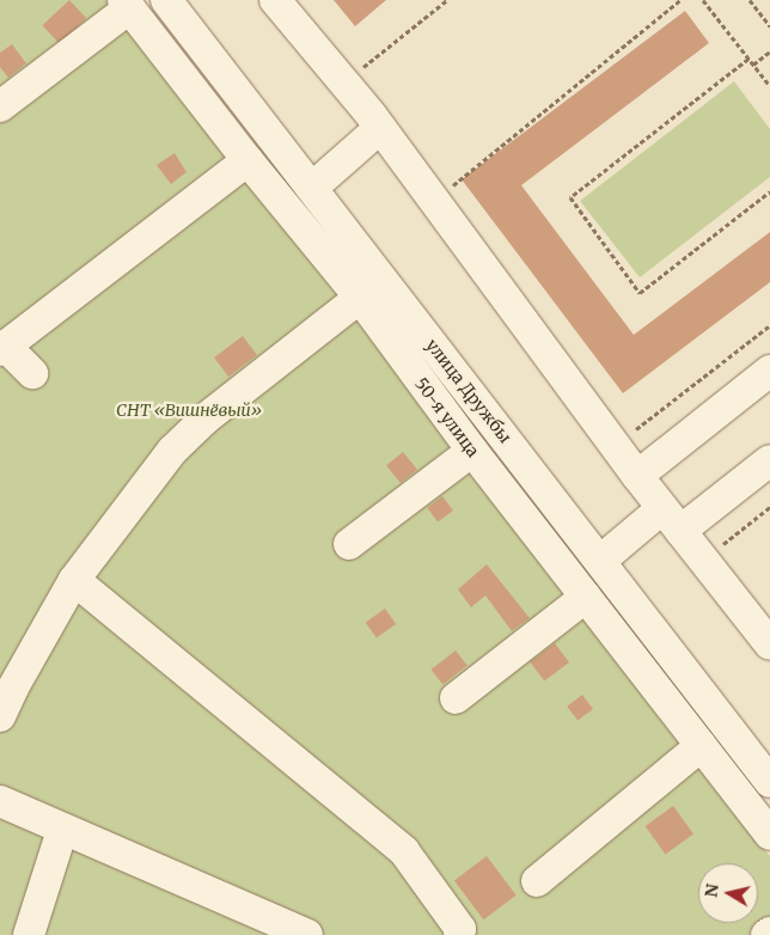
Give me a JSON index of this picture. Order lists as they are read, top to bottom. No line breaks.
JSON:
{"streets":{"street":["улица Дружбы","50-я улица"]},"parks":["СНТ «Вишнёвый»"],"north":"left"}
